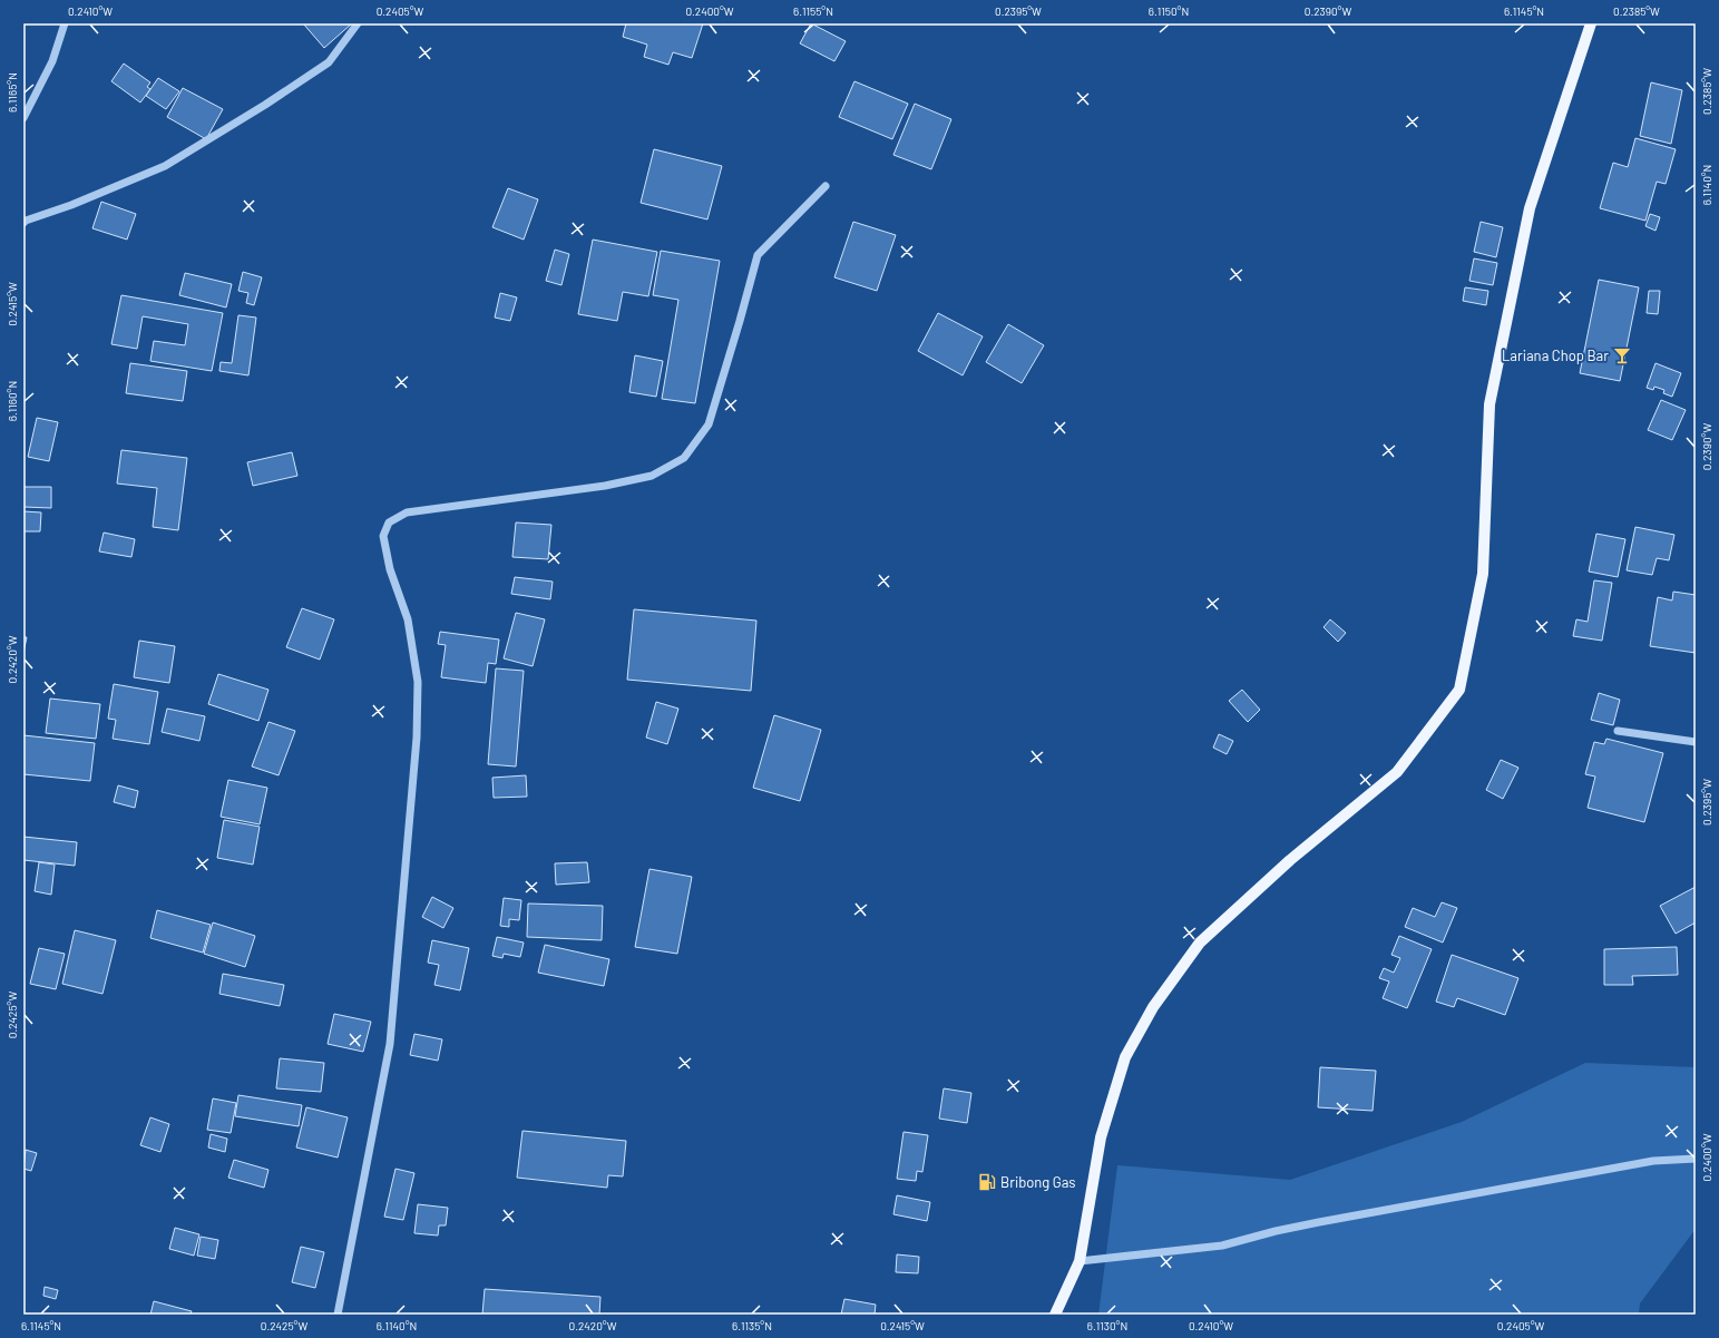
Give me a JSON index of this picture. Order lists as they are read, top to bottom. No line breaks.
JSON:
{"places":{"bar":["Lariana Chop Bar"],"fuel station":["Bribong Gas"]},"coordinates":["0.2410°W","0.2405°W","0.2400°W","6.1155°N","0.2395°W","6.1150°N","0.2390°W","6.1145°N","0.2385°W","6.1165°N","6.1140°N","0.2415°W","6.1160°N","0.2420°W","0.2425°W","6.1135°N","6.1130°N"]}
